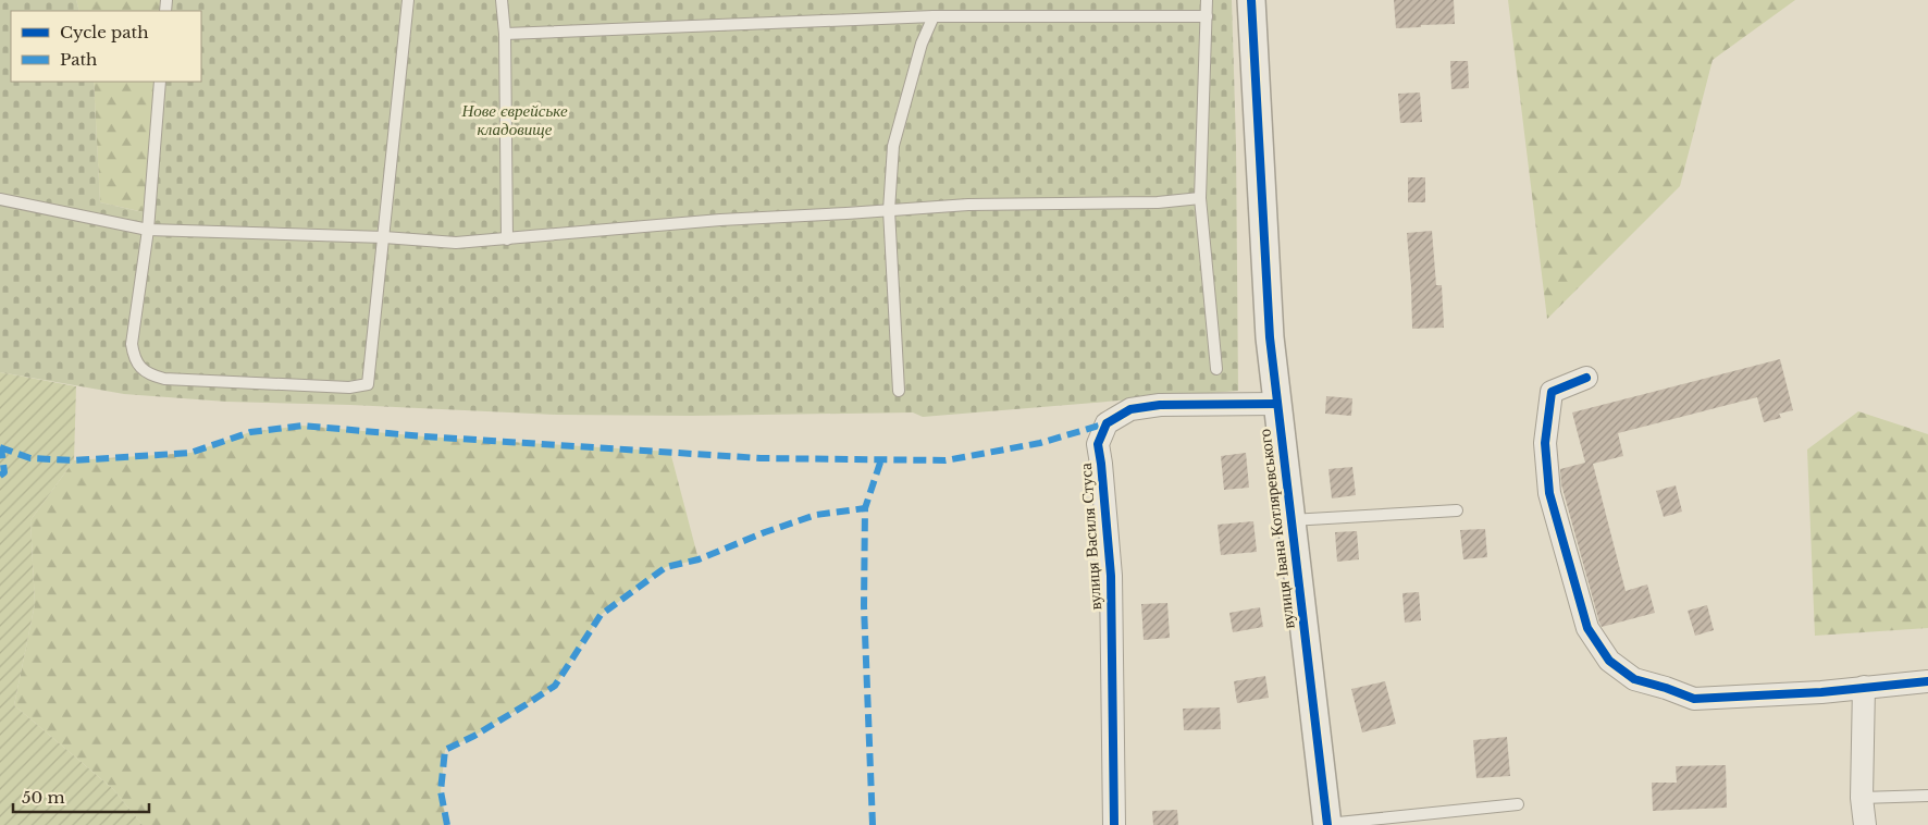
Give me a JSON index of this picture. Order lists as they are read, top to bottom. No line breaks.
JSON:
{"streets":{"street":["вулиця Івана Котляревського","вулиця Василя Стуса"]},"crossings":[["вулиця Івана Котляревського","вулиця Василя Стуса"]],"parks":["Нове єврейське кладовище"],"legend":["Cycle path","Path"],"scale_bar":"50 m"}
